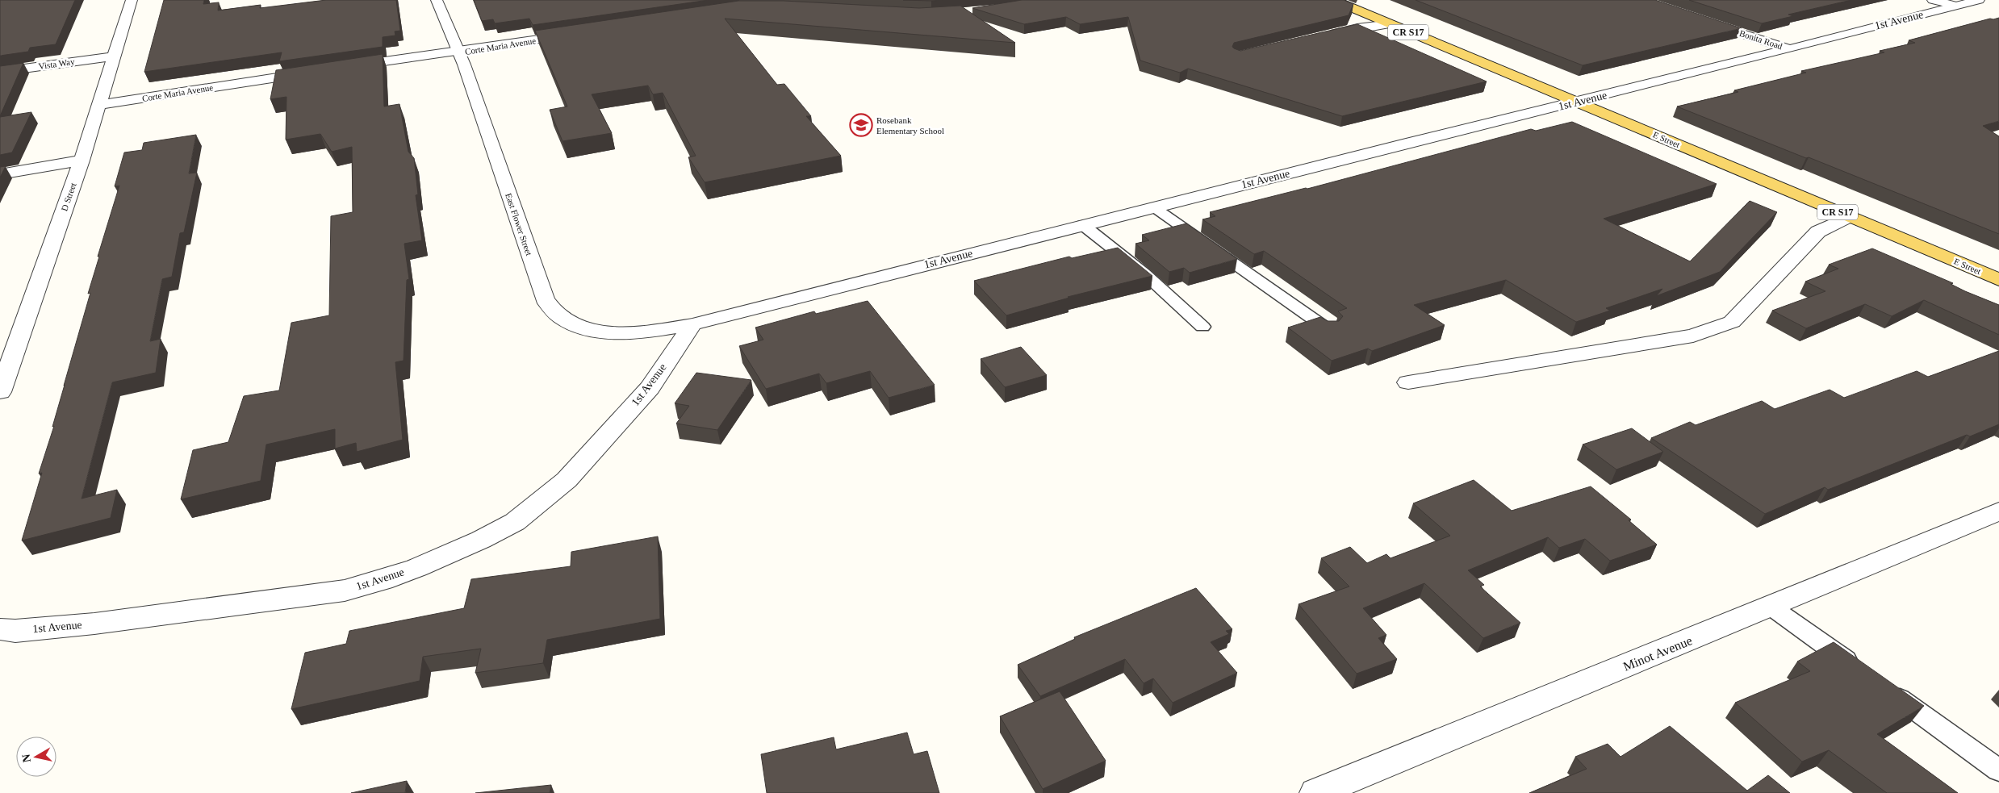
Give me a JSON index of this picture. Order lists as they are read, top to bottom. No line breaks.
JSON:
{"streets":{"main road":["CR S17","E Street"],"street":["1st Avenue","Bonita Road","Corte Maria Avenue","Vista Way","D Street","East Flower Street","Minot Avenue"]},"crossings":[["1st Avenue","Bonita Road"],["1st Avenue","E Street"],["1st Avenue","East Flower Street"],["Corte Maria Avenue","D Street"],["Corte Maria Avenue","East Flower Street"],["Vista Way","D Street"]],"places":{"school or university":["Rosebank Elementary School"]},"north":"left"}
